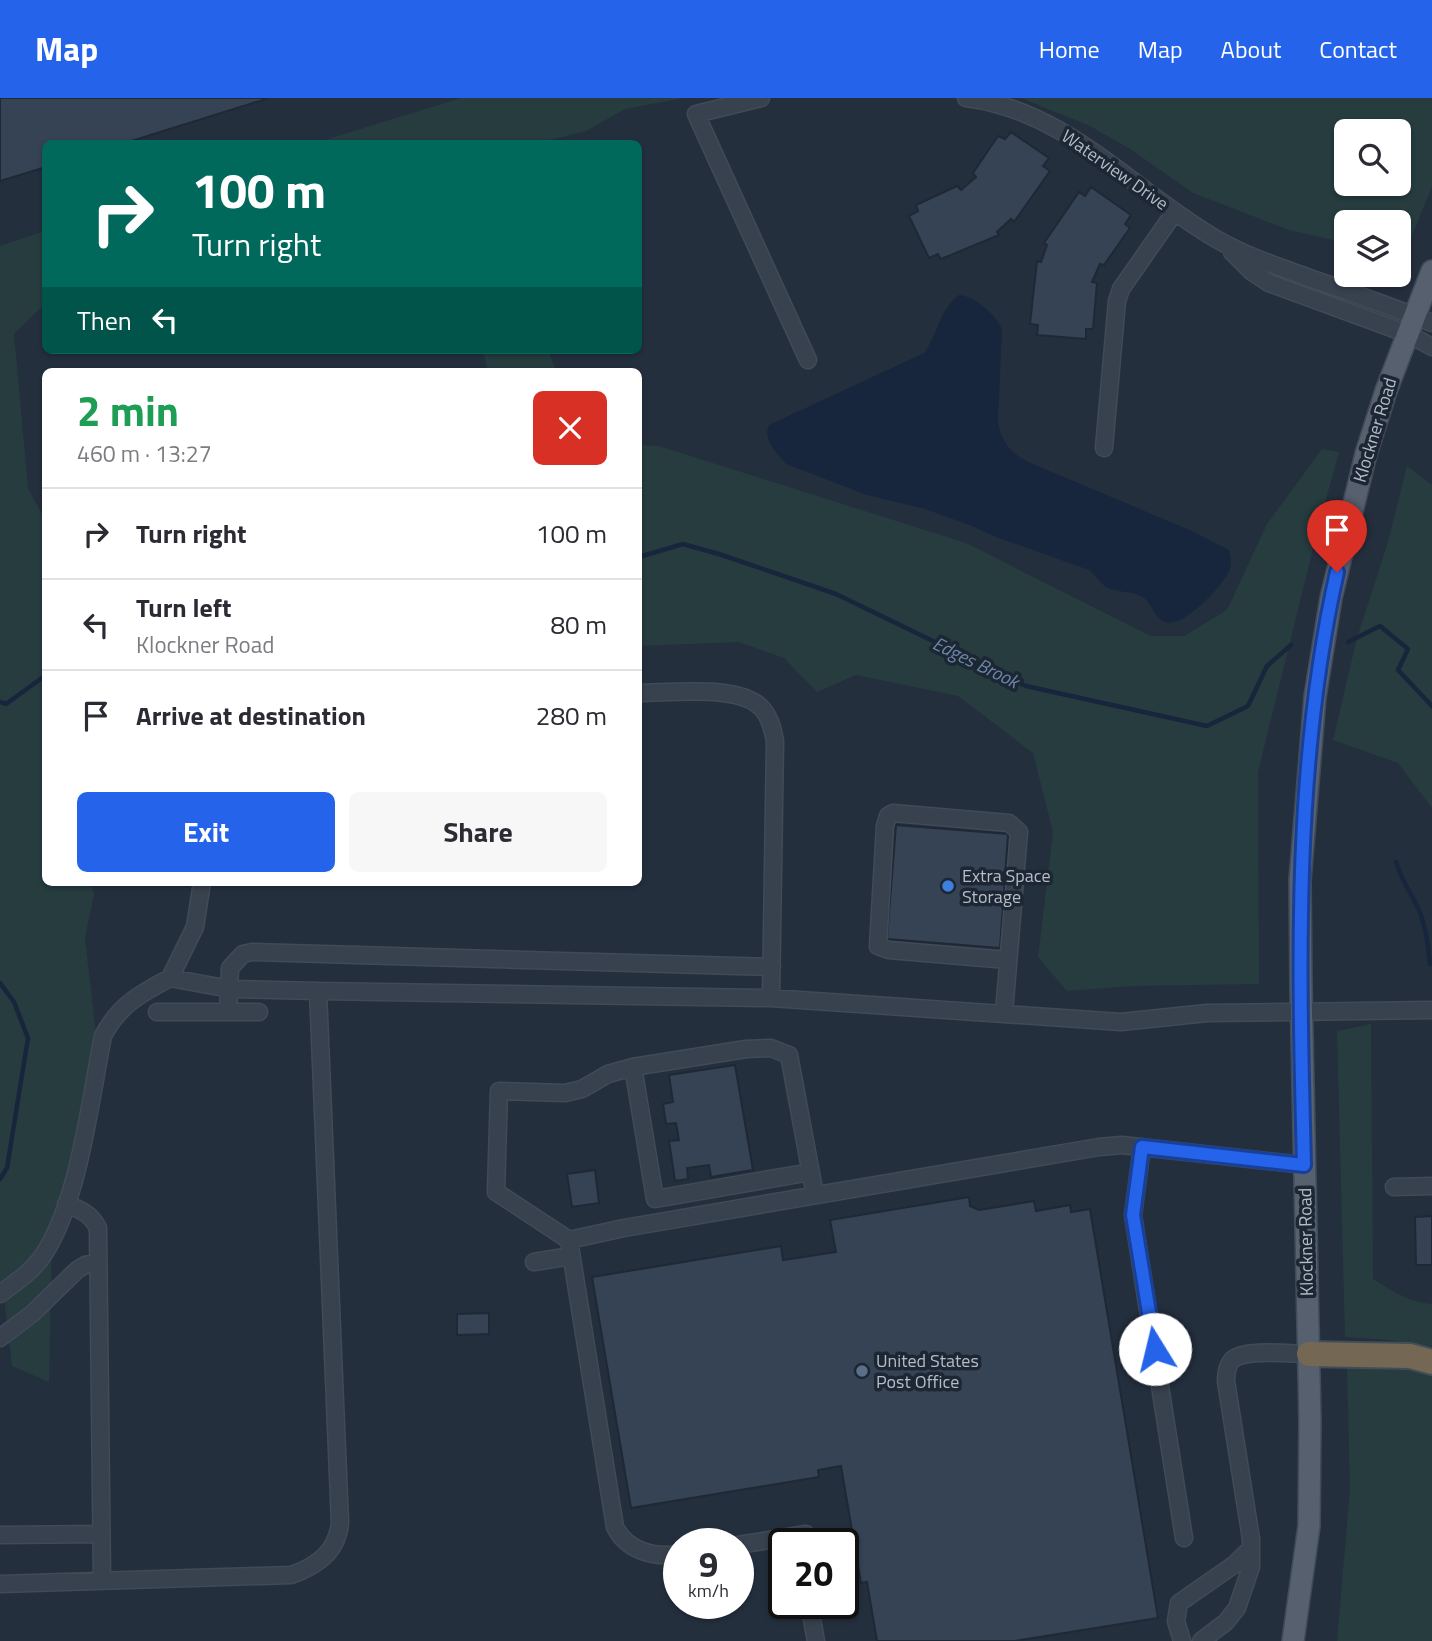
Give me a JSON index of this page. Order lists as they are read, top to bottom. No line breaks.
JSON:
{"streets":{"main road":["Klockner Road"],"street":["Waterview Drive"]},"crossings":[["Waterview Drive","Klockner Road"]],"water":["Edges Brook"],"places":["Extra Space Storage","United States Post Office"],"page":{"header":"Map","nav":["Home","Map","About","Contact"],"turn":["100 m","Turn right"],"then":"Then","heading":["2 min","460 m · 13:27"],"list":[{"name":"Turn right","value":"100 m"},{"name":"Turn left","note":"Klockner Road","value":"80 m"},{"name":"Arrive at destination","value":"280 m"}],"buttons":["Exit","Share"],"speed":"9 km/h","limit":"20"}}
